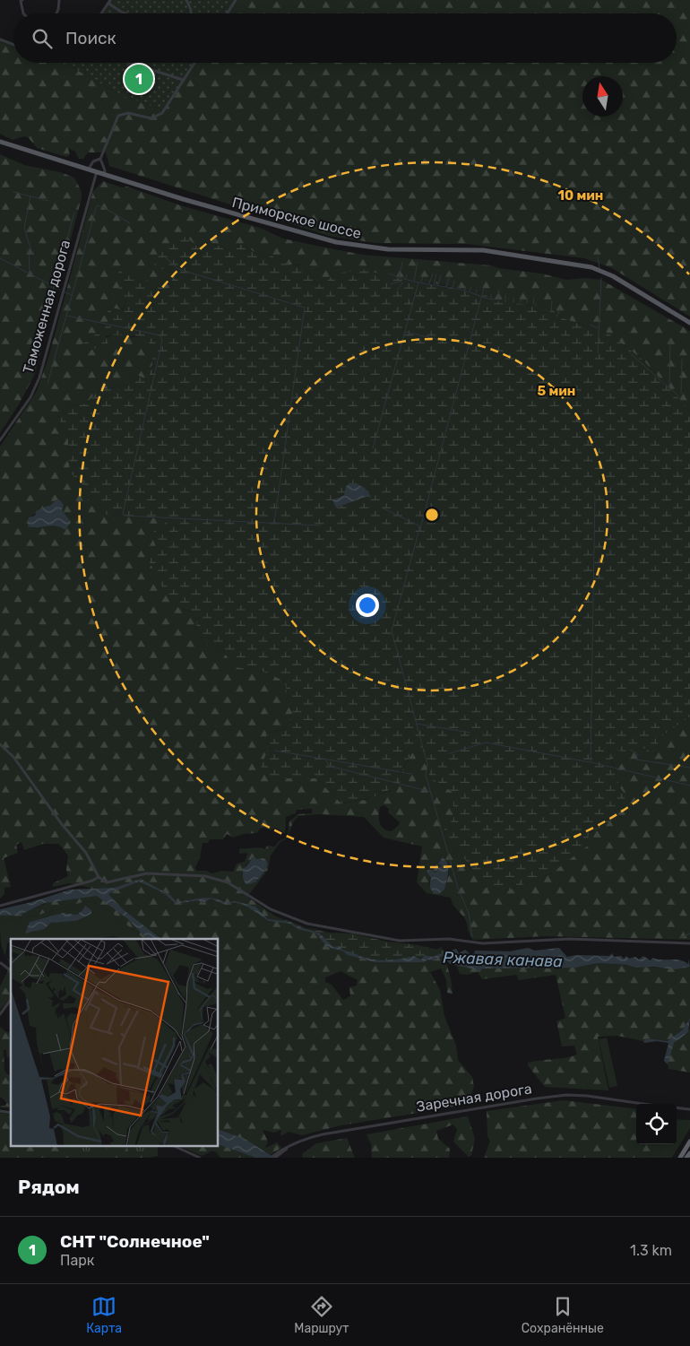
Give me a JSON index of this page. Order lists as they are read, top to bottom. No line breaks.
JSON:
{"streets":{"main road":["Приморское шоссе"],"street":["Таможенная дорога","Заречная дорога"]},"crossings":[["Приморское шоссе","Таможенная дорога"]],"water":["Ржавая канава"],"north":"top","page":{"search":"Поиск","pins":"1","heading":"Рядом","list":[{"mark":"1","name":"СНТ \"Солнечное\"","note":"Парк","value":"1.3 km"}],"nav":["Карта","Маршрут","Сохранённые"]},"rings":["10 мин","5 мин"]}
